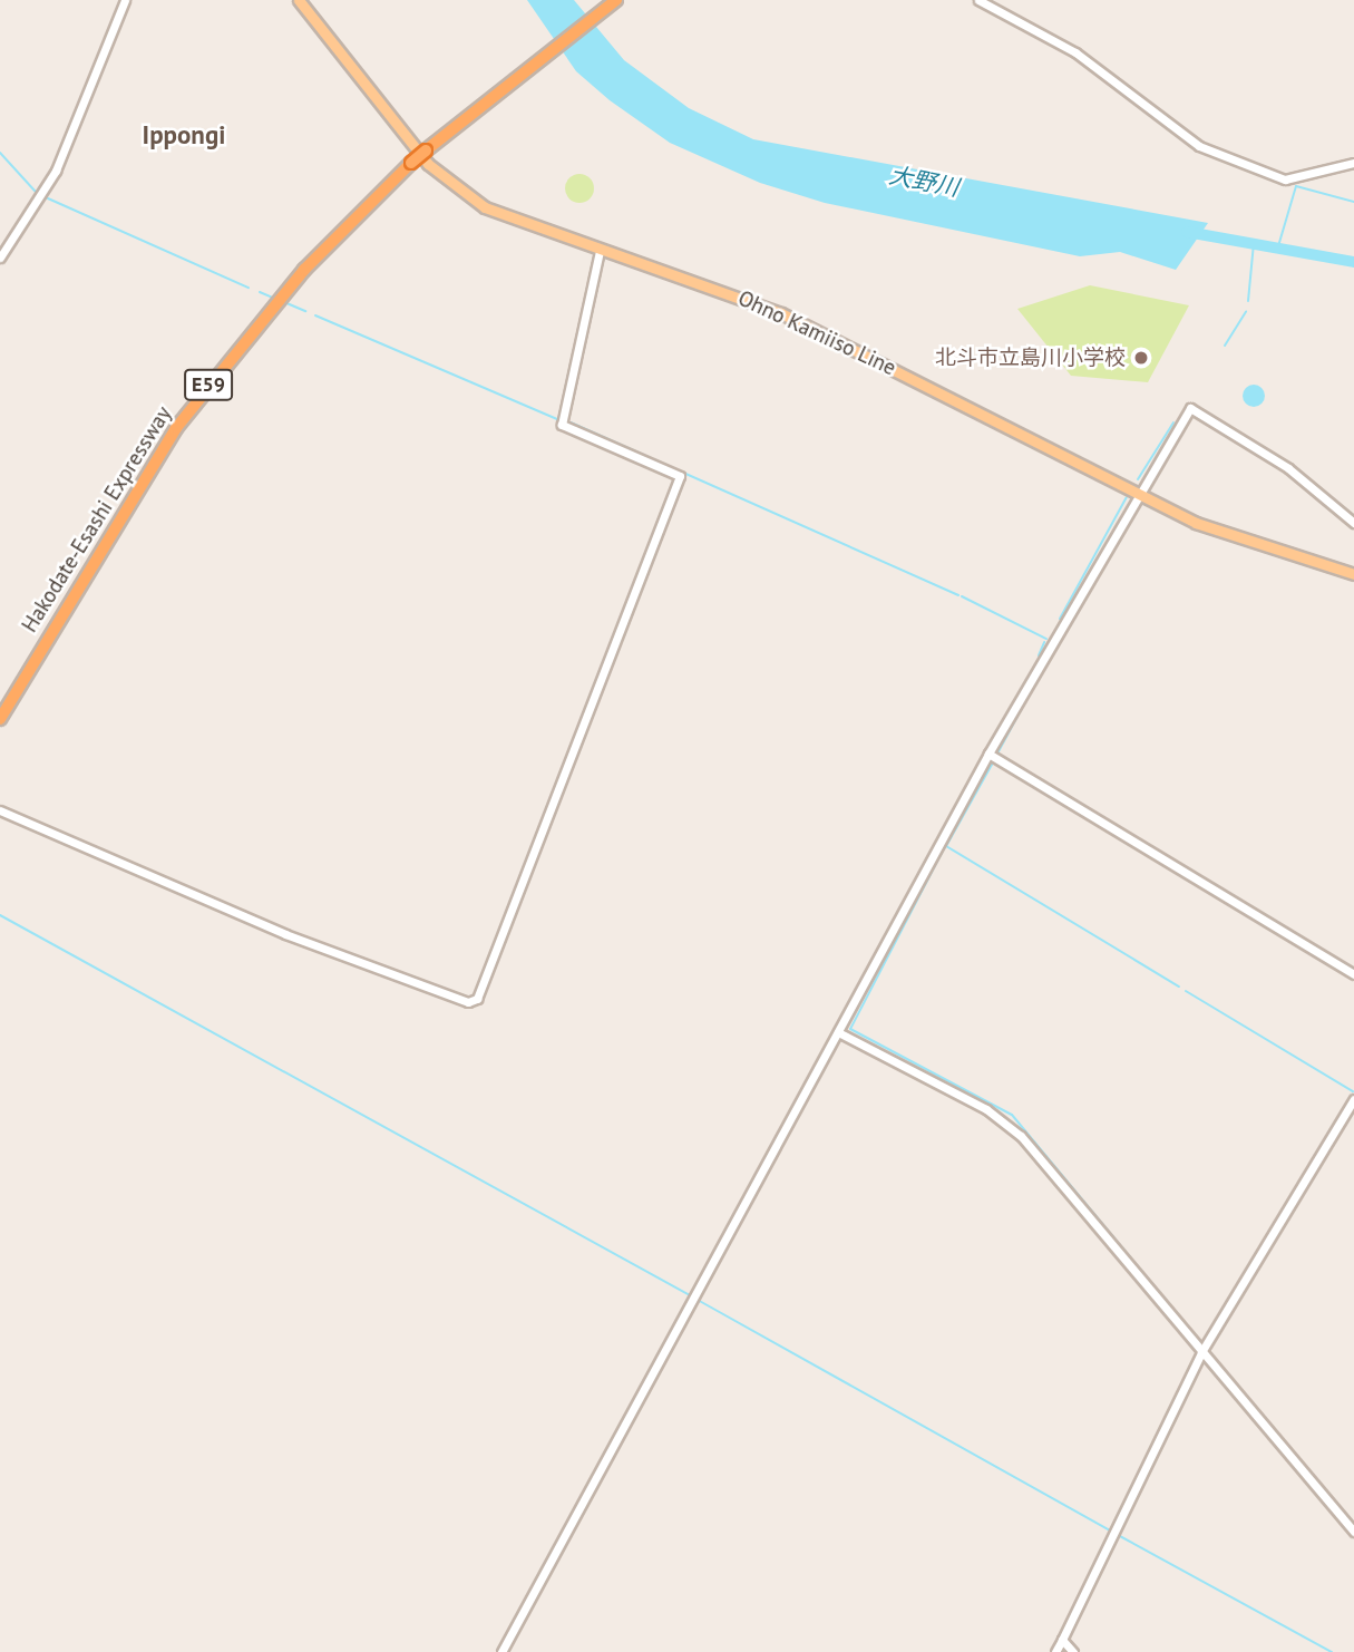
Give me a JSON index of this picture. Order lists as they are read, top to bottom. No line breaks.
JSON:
{"streets":{"highway":["E59","Hakodate-Esashi Expressway"],"main road":["Ohno Kamiiso Line"]},"districts":["Ippongi"],"water":["大野川"],"places":["北斗市立島川小学校"]}
